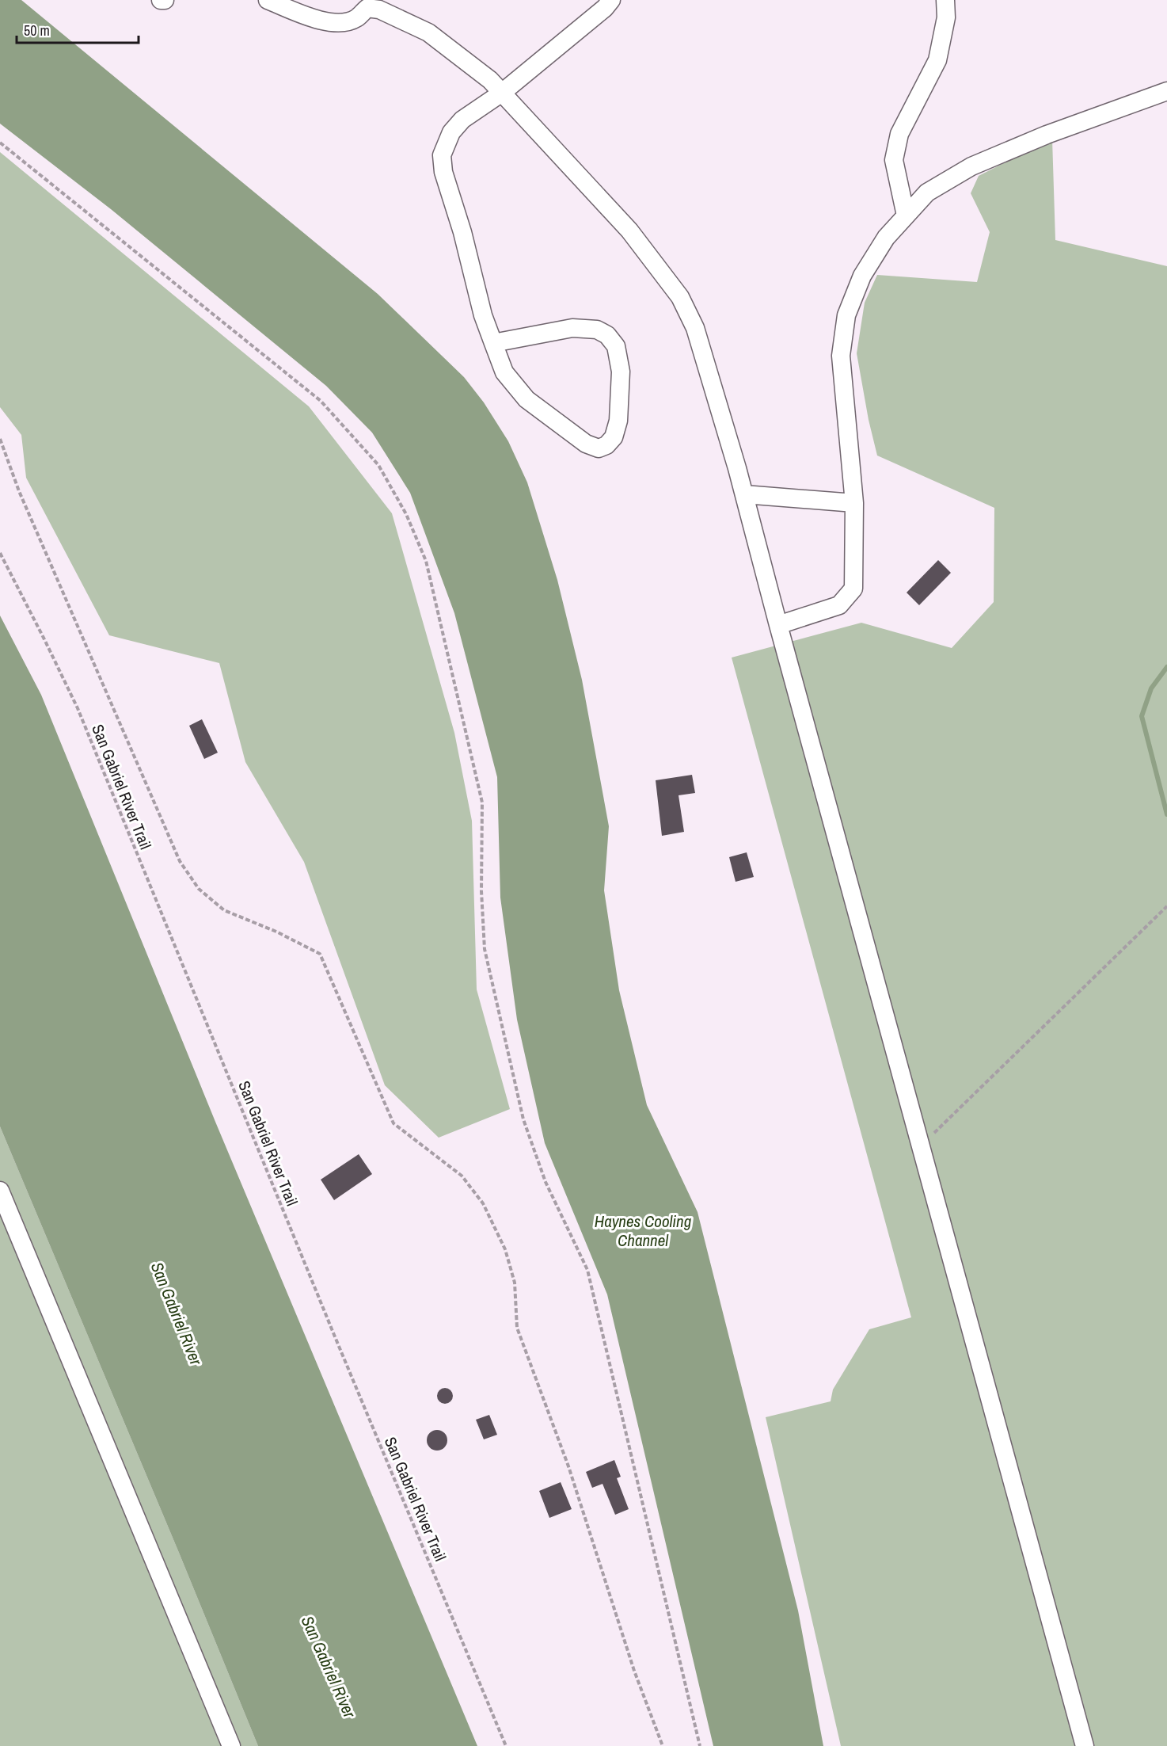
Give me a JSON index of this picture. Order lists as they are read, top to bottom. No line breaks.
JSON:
{"streets":{"path":["San Gabriel River Trail"]},"water":["Haynes Cooling Channel","San Gabriel River"],"scale_bar":"50 m"}
